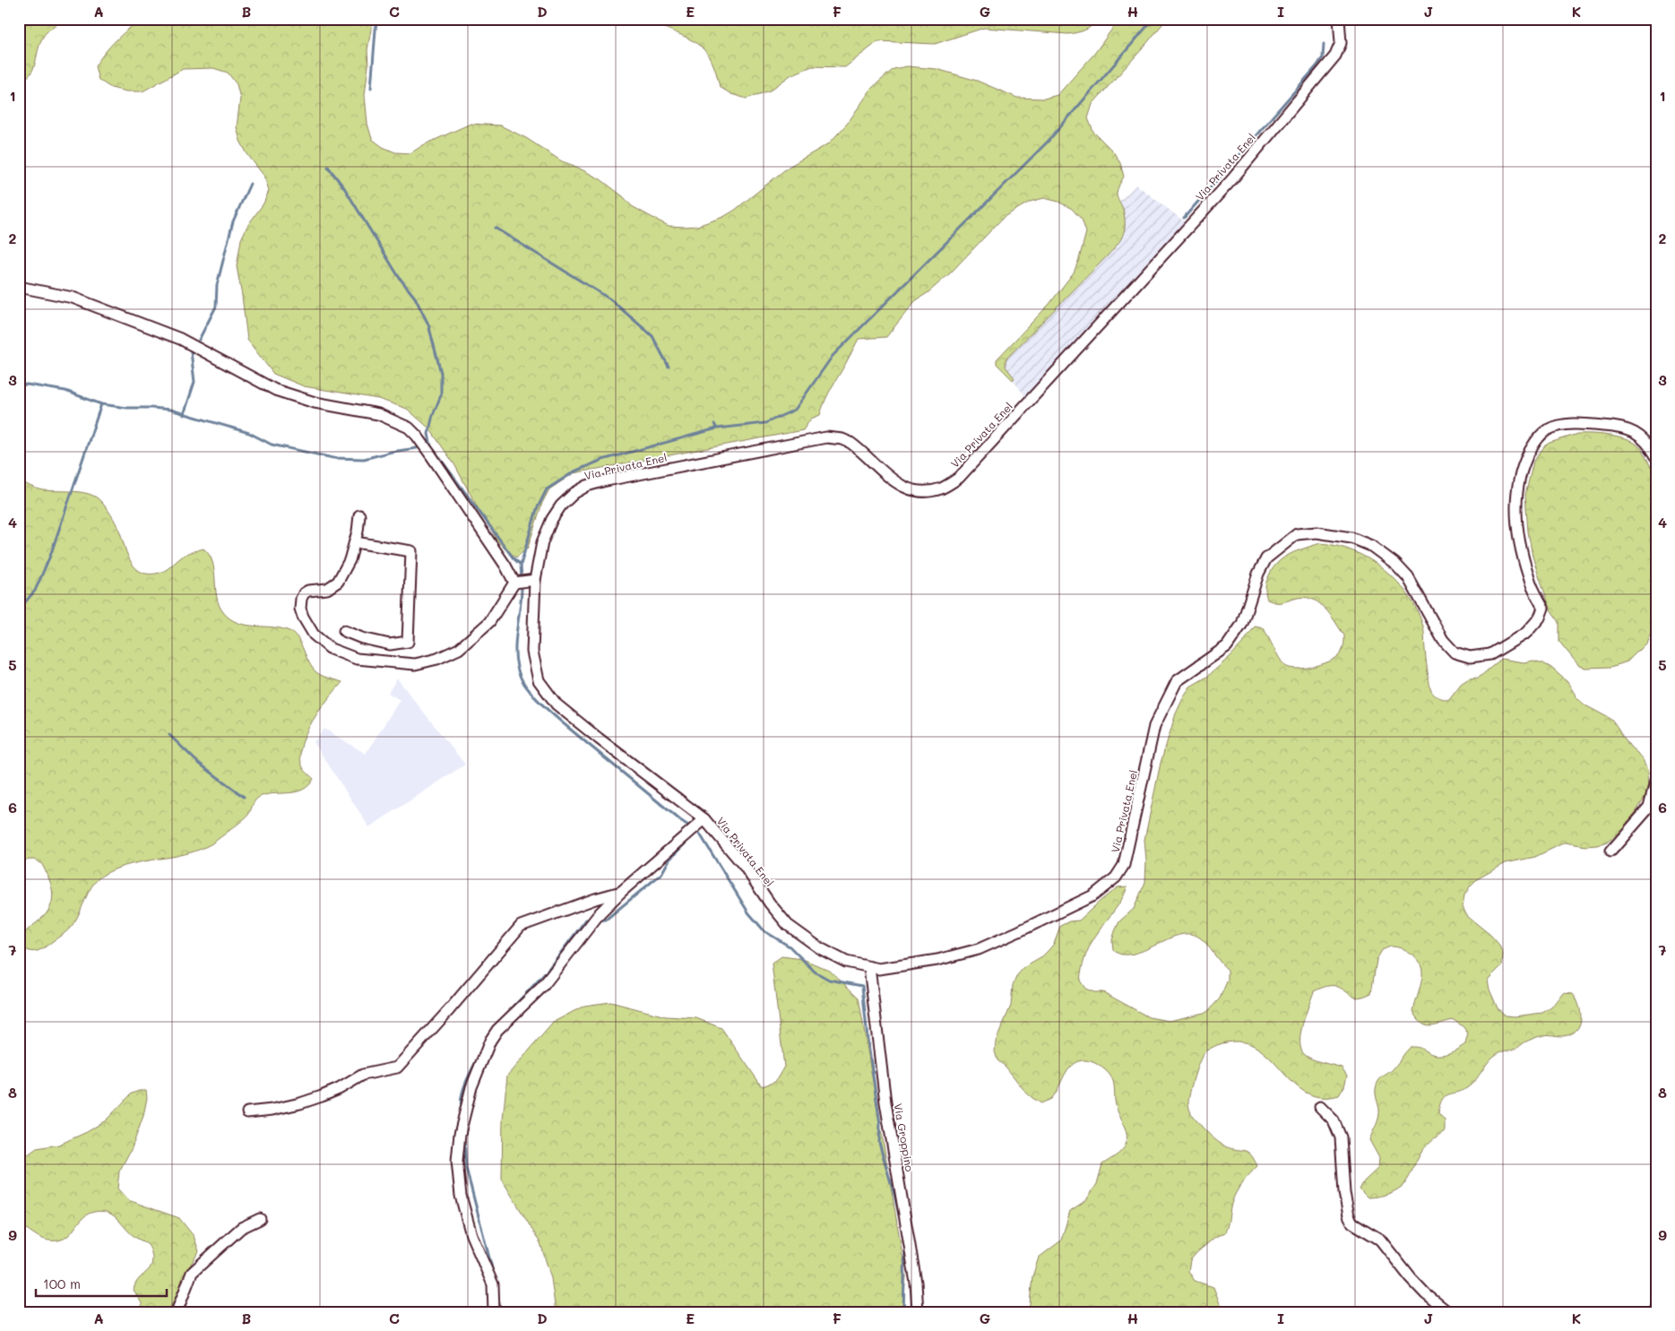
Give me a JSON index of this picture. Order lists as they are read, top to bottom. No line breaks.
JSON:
{"streets":{"street":["Via Privata Enel","Via Groppino"]},"crossings":[["Via Privata Enel","Via Groppino"]],"scale_bar":"100 m","grid":{"columns":["A","B","C","D","E","F","G","H","I","J","K"],"rows":["1","2","3","4","5","6","7","8","9"]}}
